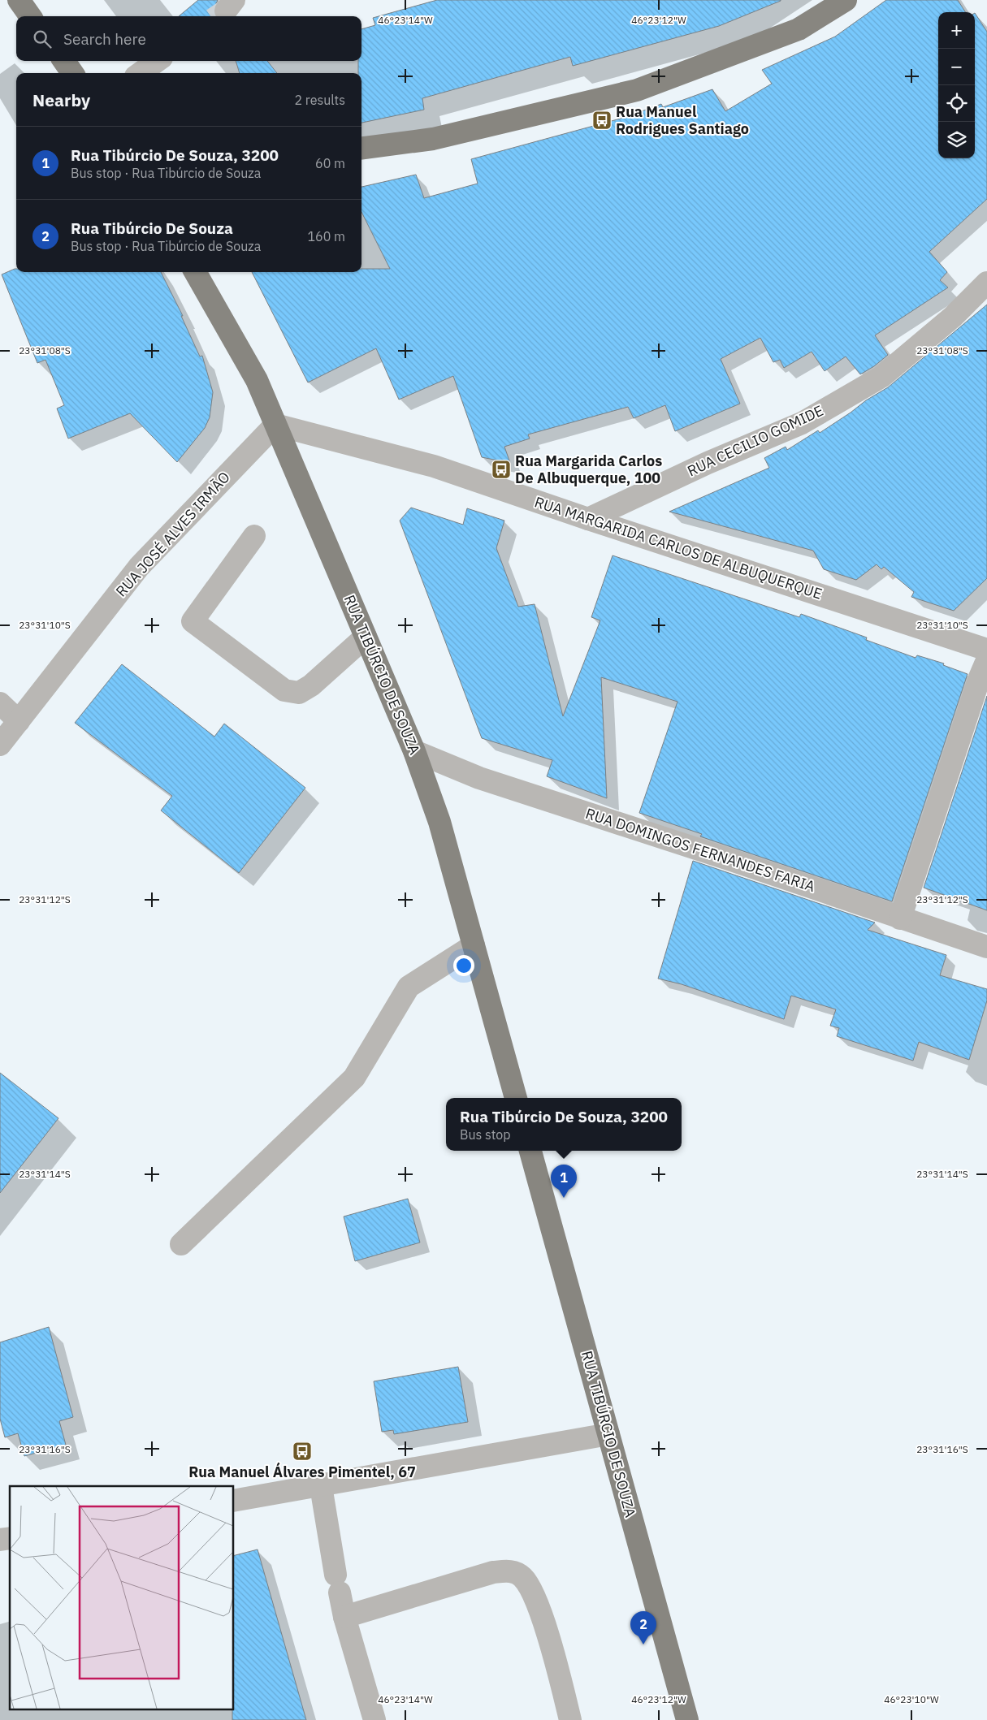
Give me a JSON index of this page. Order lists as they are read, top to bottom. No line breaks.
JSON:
{"streets":{"main road":["RUA TIBÚRCIO DE SOUZA"],"street":["RUA CECILIO GOMIDE","RUA JOSÉ ALVES IRMÃO","RUA MARGARIDA CARLOS DE ALBUQUERQUE","RUA DOMINGOS FERNANDES FARIA"]},"crossings":[["RUA CECILIO GOMIDE","RUA MARGARIDA CARLOS DE ALBUQUERQUE"],["RUA JOSÉ ALVES IRMÃO","RUA MARGARIDA CARLOS DE ALBUQUERQUE"],["RUA JOSÉ ALVES IRMÃO","RUA TIBÚRCIO DE SOUZA"],["RUA MARGARIDA CARLOS DE ALBUQUERQUE","RUA TIBÚRCIO DE SOUZA"],["RUA TIBÚRCIO DE SOUZA","RUA DOMINGOS FERNANDES FARIA"]],"places":{"bus stop":["Rua Manuel Rodrigues Santiago","Rua Margarida Carlos De Albuquerque, 100","Rua Manuel Álvares Pimentel, 67"]},"page":{"map_buttons":["+","−"],"search":"Search here","heading":["Nearby","2 results"],"list":[{"mark":"1","name":"Rua Tibúrcio De Souza, 3200","note":"Bus stop · Rua Tibúrcio de Souza","value":"60 m"},{"mark":"2","name":"Rua Tibúrcio De Souza","note":"Bus stop · Rua Tibúrcio de Souza","value":"160 m"}],"popup":["Rua Tibúrcio De Souza, 3200","Bus stop"],"pins":["1","2"]},"coordinates":["46°23'14\"W","46°23'12\"W","23°31'08\"S","23°31'10\"S","23°31'12\"S","23°31'14\"S","23°31'16\"S","46°23'10\"W"]}
